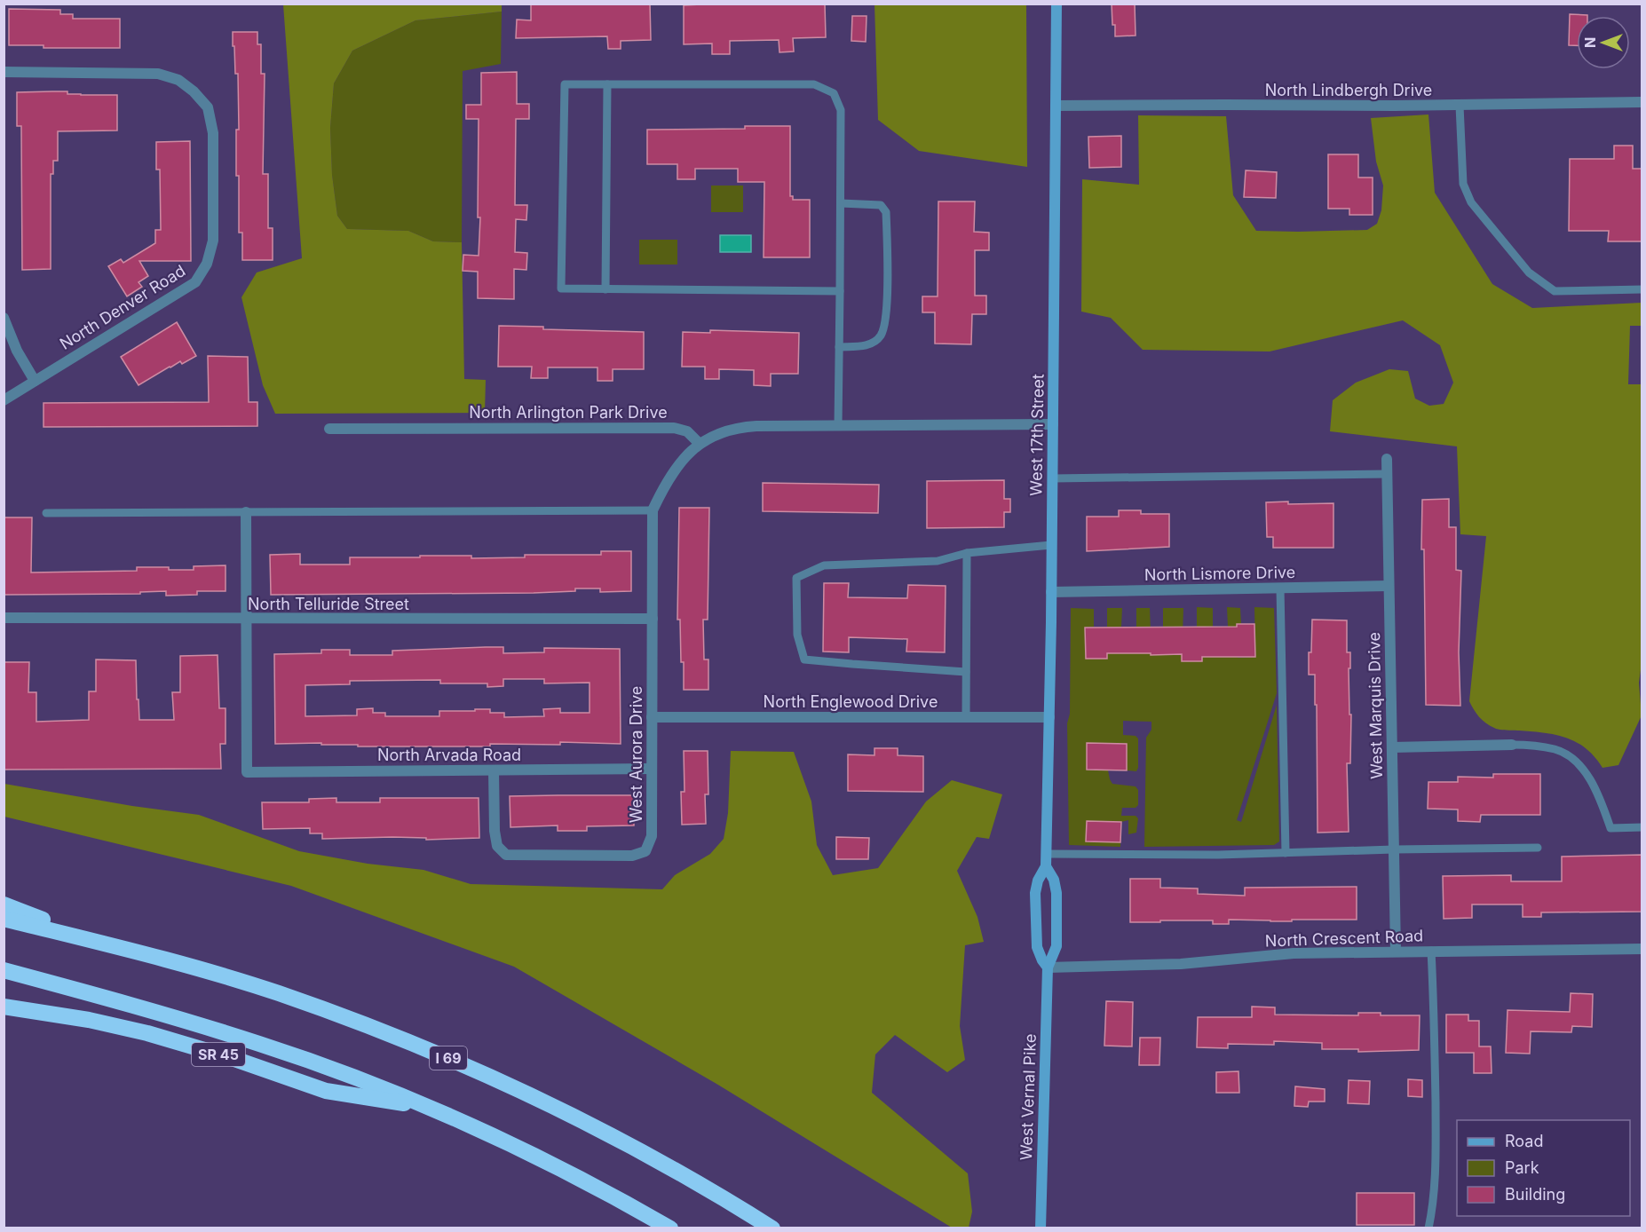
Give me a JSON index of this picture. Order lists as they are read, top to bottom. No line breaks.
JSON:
{"streets":{"highway":["SR 45","I 69"],"main road":["West 17th Street","West Vernal Pike"],"street":["North Lindbergh Drive","North Denver Road","North Arlington Park Drive","North Lismore Drive","North Telluride Street","North Englewood Drive","West Marquis Drive","North Arvada Road","West Aurora Drive","North Crescent Road"]},"crossings":[["North Lindbergh Drive","West 17th Street"],["North Arlington Park Drive","West Aurora Drive"],["West 17th Street","North Lismore Drive"],["West 17th Street","North Englewood Drive"],["West 17th Street","North Crescent Road"],["West 17th Street","West Vernal Pike"],["North Lismore Drive","West Marquis Drive"],["North Telluride Street","North Arvada Road"],["North Telluride Street","West Aurora Drive"],["North Englewood Drive","West Aurora Drive"],["West Marquis Drive","North Crescent Road"],["North Arvada Road","West Aurora Drive"],["North Crescent Road","West Vernal Pike"]],"legend":["Road","Park","Building"],"north":"left"}
